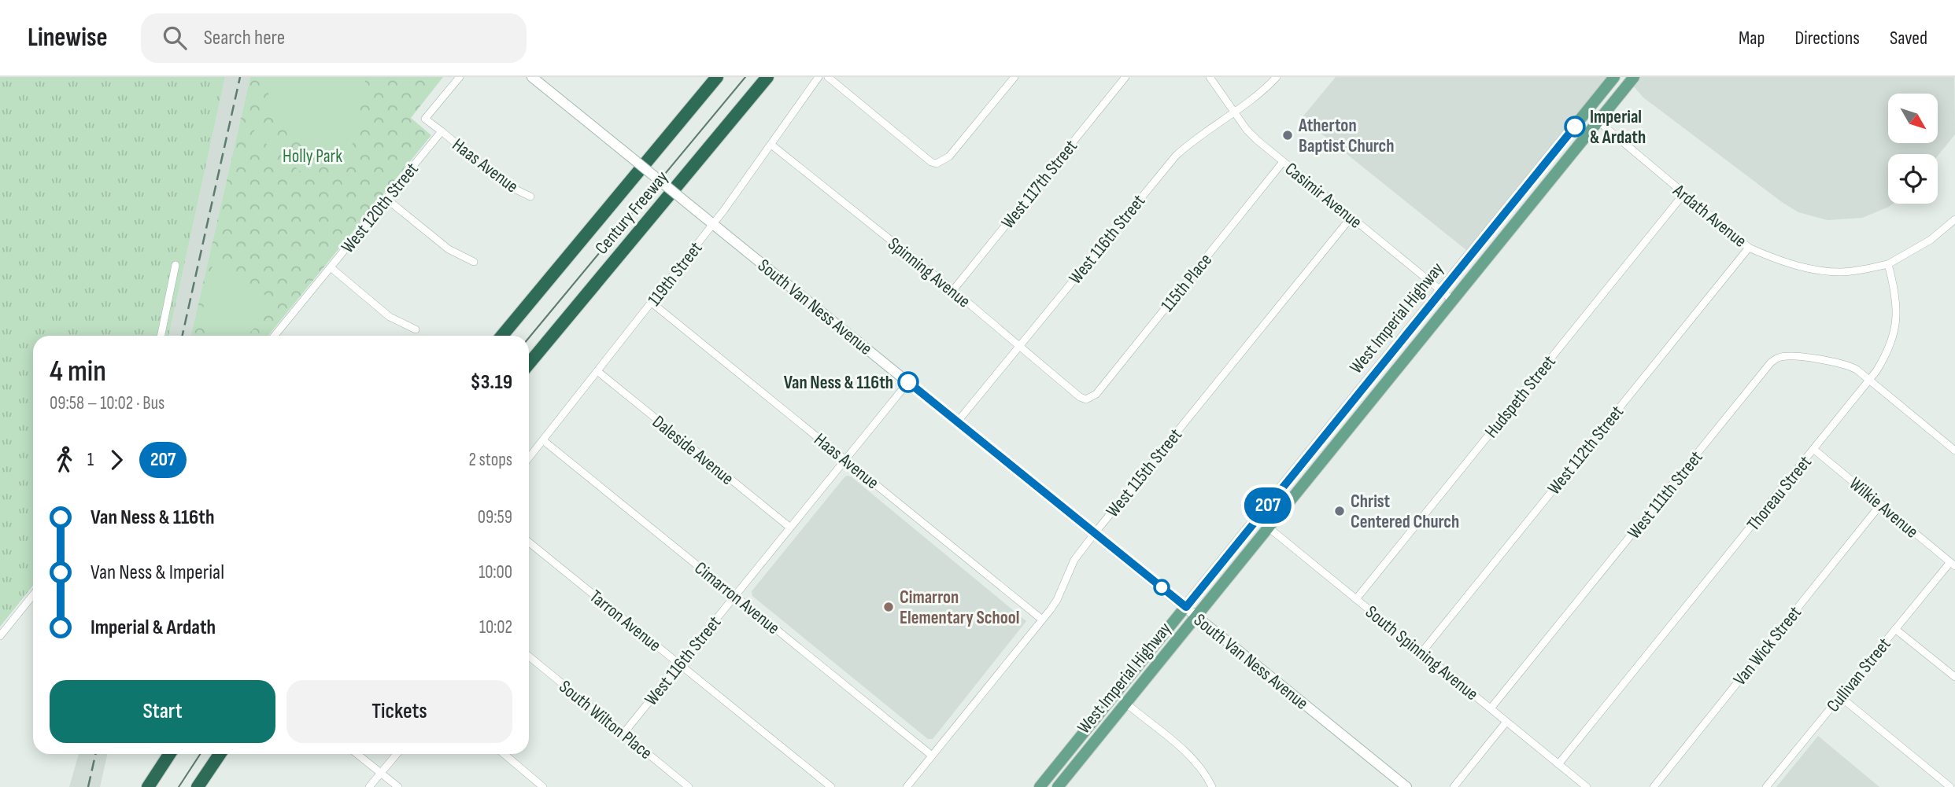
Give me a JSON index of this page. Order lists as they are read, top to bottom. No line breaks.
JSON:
{"streets":{"highway":["Century Freeway"],"main road":["South Van Ness Avenue","West Imperial Highway"],"street":["Haas Avenue","West 117th Street","Casimir Avenue","West 120th Street","Ardath Avenue","West 116th Street","Spinning Avenue","119th Street","115th Place","Hudspeth Street","Daleside Avenue","West 112th Street","West 115th Street","Thoreau Street","West 111th Street","Wilkie Avenue","Cimarron Avenue","Tarron Avenue","Van Wick Street","South Spinning Avenue","Cullivan Street","South Wilton Place"]},"crossings":[["Haas Avenue","West 120th Street"],["Haas Avenue","West 116th Street"],["Haas Avenue","119th Street"],["Haas Avenue","West 115th Street"],["West 117th Street","Spinning Avenue"],["Casimir Avenue","West 116th Street"],["Casimir Avenue","115th Place"],["Casimir Avenue","West Imperial Highway"],["Casimir Avenue","West 115th Street"],["Ardath Avenue","West Imperial Highway"],["Ardath Avenue","Hudspeth Street"],["Ardath Avenue","West 112th Street"],["Ardath Avenue","Thoreau Street"],["West 116th Street","Spinning Avenue"],["West 116th Street","South Van Ness Avenue"],["West 116th Street","Daleside Avenue"],["West 116th Street","Cimarron Avenue"],["West 116th Street","Tarron Avenue"],["West 116th Street","South Wilton Place"],["Spinning Avenue","119th Street"],["Spinning Avenue","115th Place"],["119th Street","South Van Ness Avenue"],["119th Street","Daleside Avenue"],["119th Street","Cimarron Avenue"],["South Van Ness Avenue","West Imperial Highway"],["South Van Ness Avenue","West 115th Street"],["West Imperial Highway","South Spinning Avenue"],["Hudspeth Street","South Spinning Avenue"],["West 112th Street","South Spinning Avenue"],["West 115th Street","Cimarron Avenue"],["Thoreau Street","West 111th Street"],["Thoreau Street","Wilkie Avenue"],["Thoreau Street","South Spinning Avenue"],["West 111th Street","South Spinning Avenue"],["Wilkie Avenue","Van Wick Street"],["Wilkie Avenue","Cullivan Street"]],"parks":["Holly Park"],"places":["Imperial & Ardath","Atherton Baptist Church","Van Ness & 116th","Christ Centered Church","Cimarron Elementary School"],"lines":["bus line 207"],"north":"bottom right","page":{"header":"Linewise","search":"Search here","nav":["Map","Directions","Saved"],"on_map":"207","heading":["4 min","09:58 – 10:02 · Bus","$3.19"],"legs":["1","207","2 stops"],"list":[{"name":"Van Ness & 116th","value":"09:59"},{"name":"Van Ness & Imperial","value":"10:00"},{"name":"Imperial & Ardath","value":"10:02"}],"buttons":["Start","Tickets"]}}
